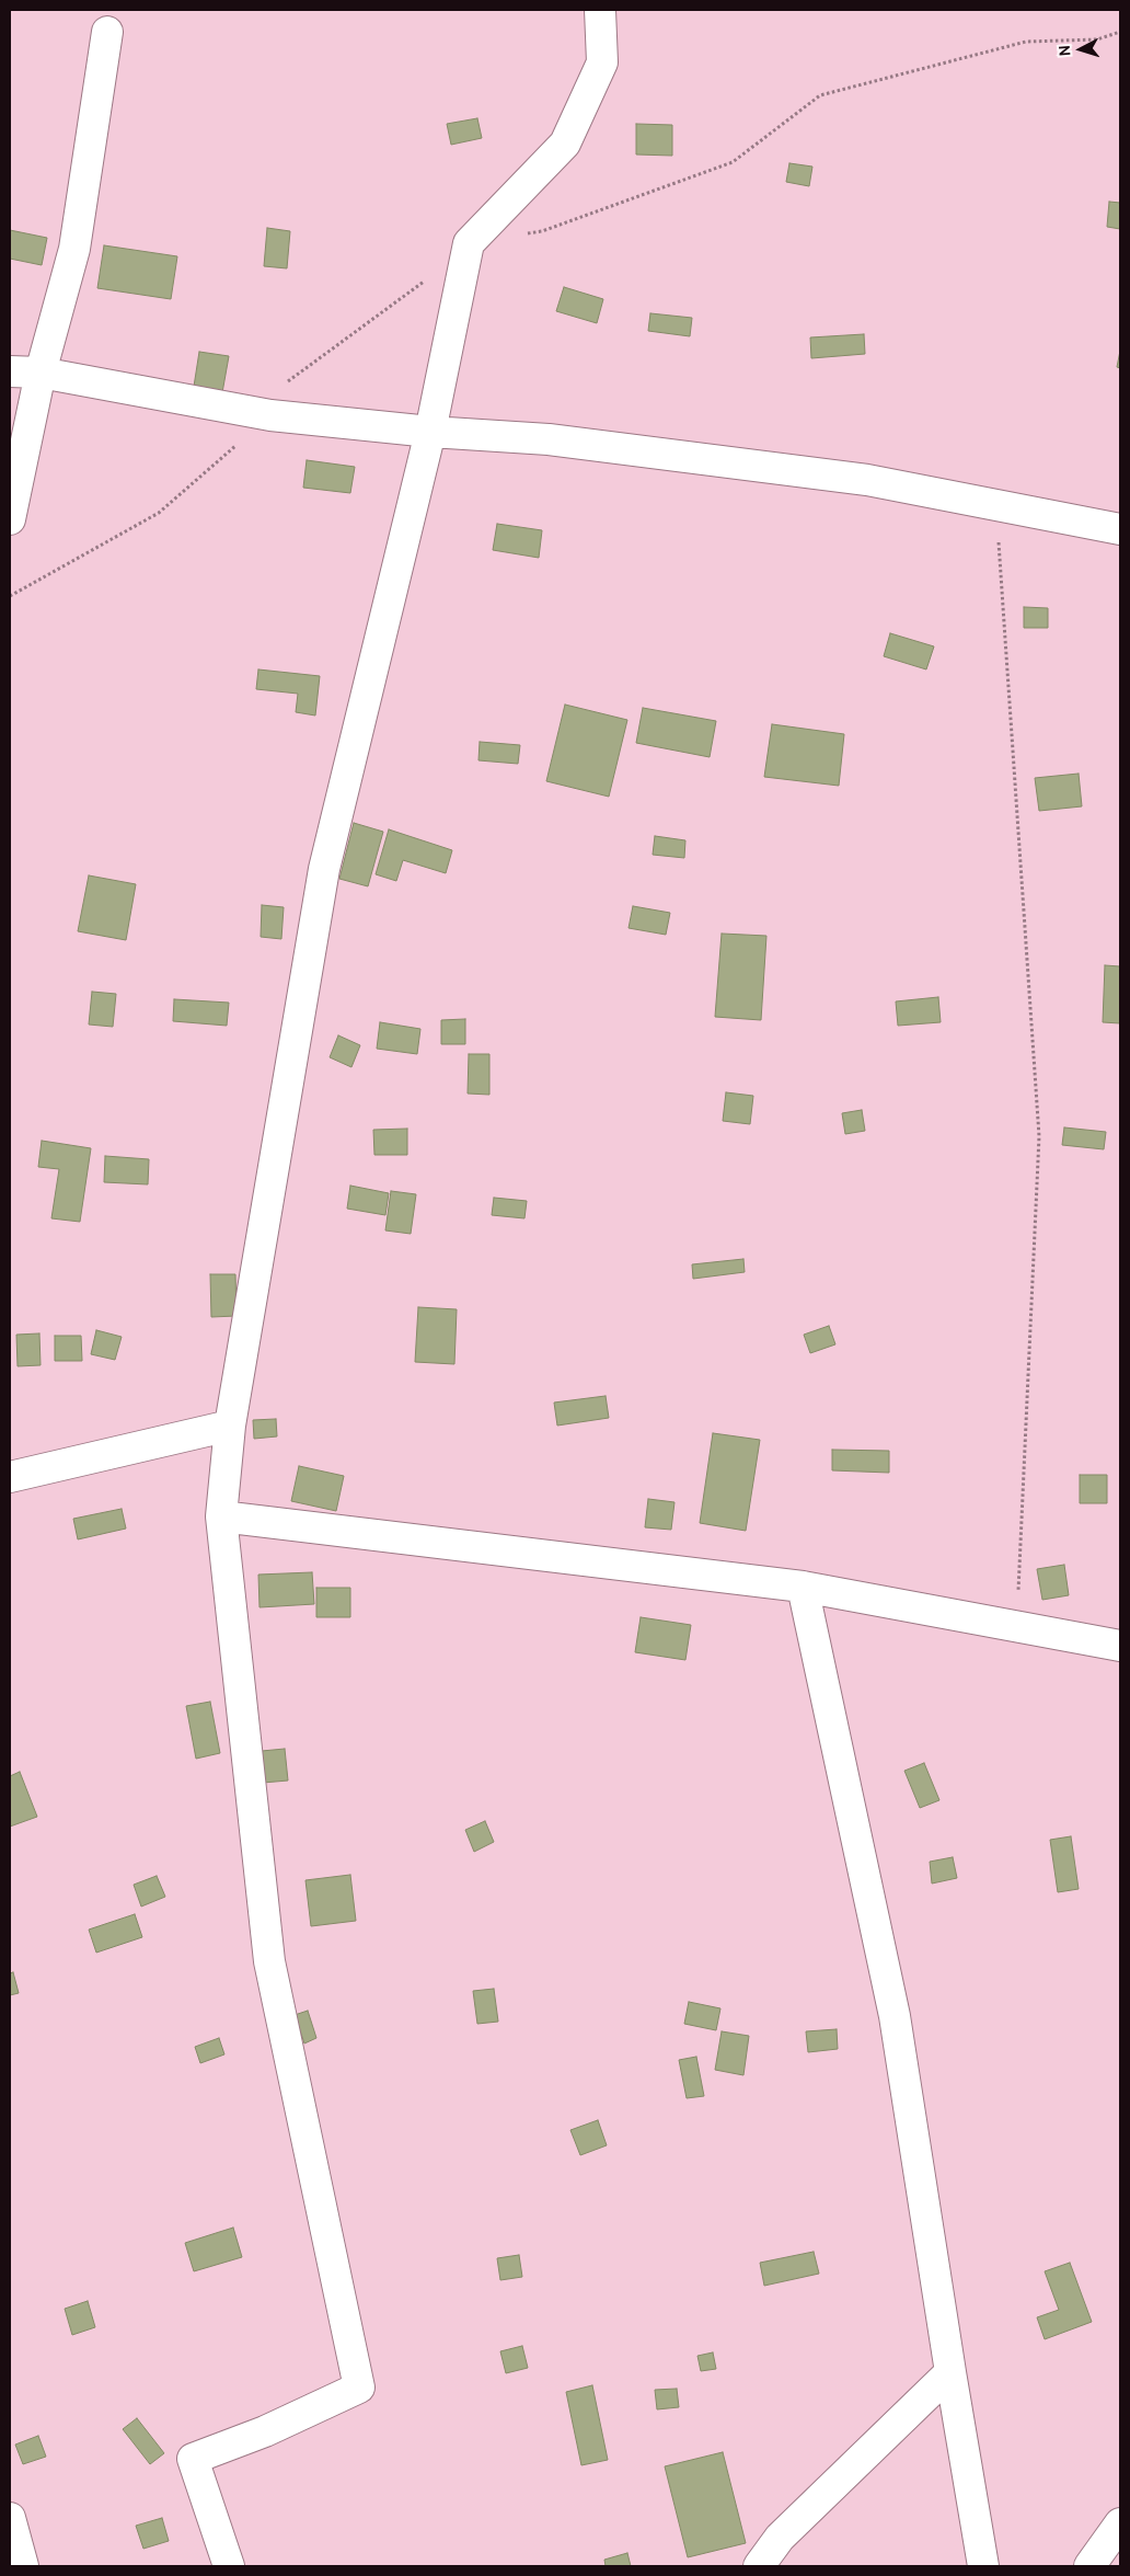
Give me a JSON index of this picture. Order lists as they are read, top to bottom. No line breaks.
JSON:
{"north":"left"}
